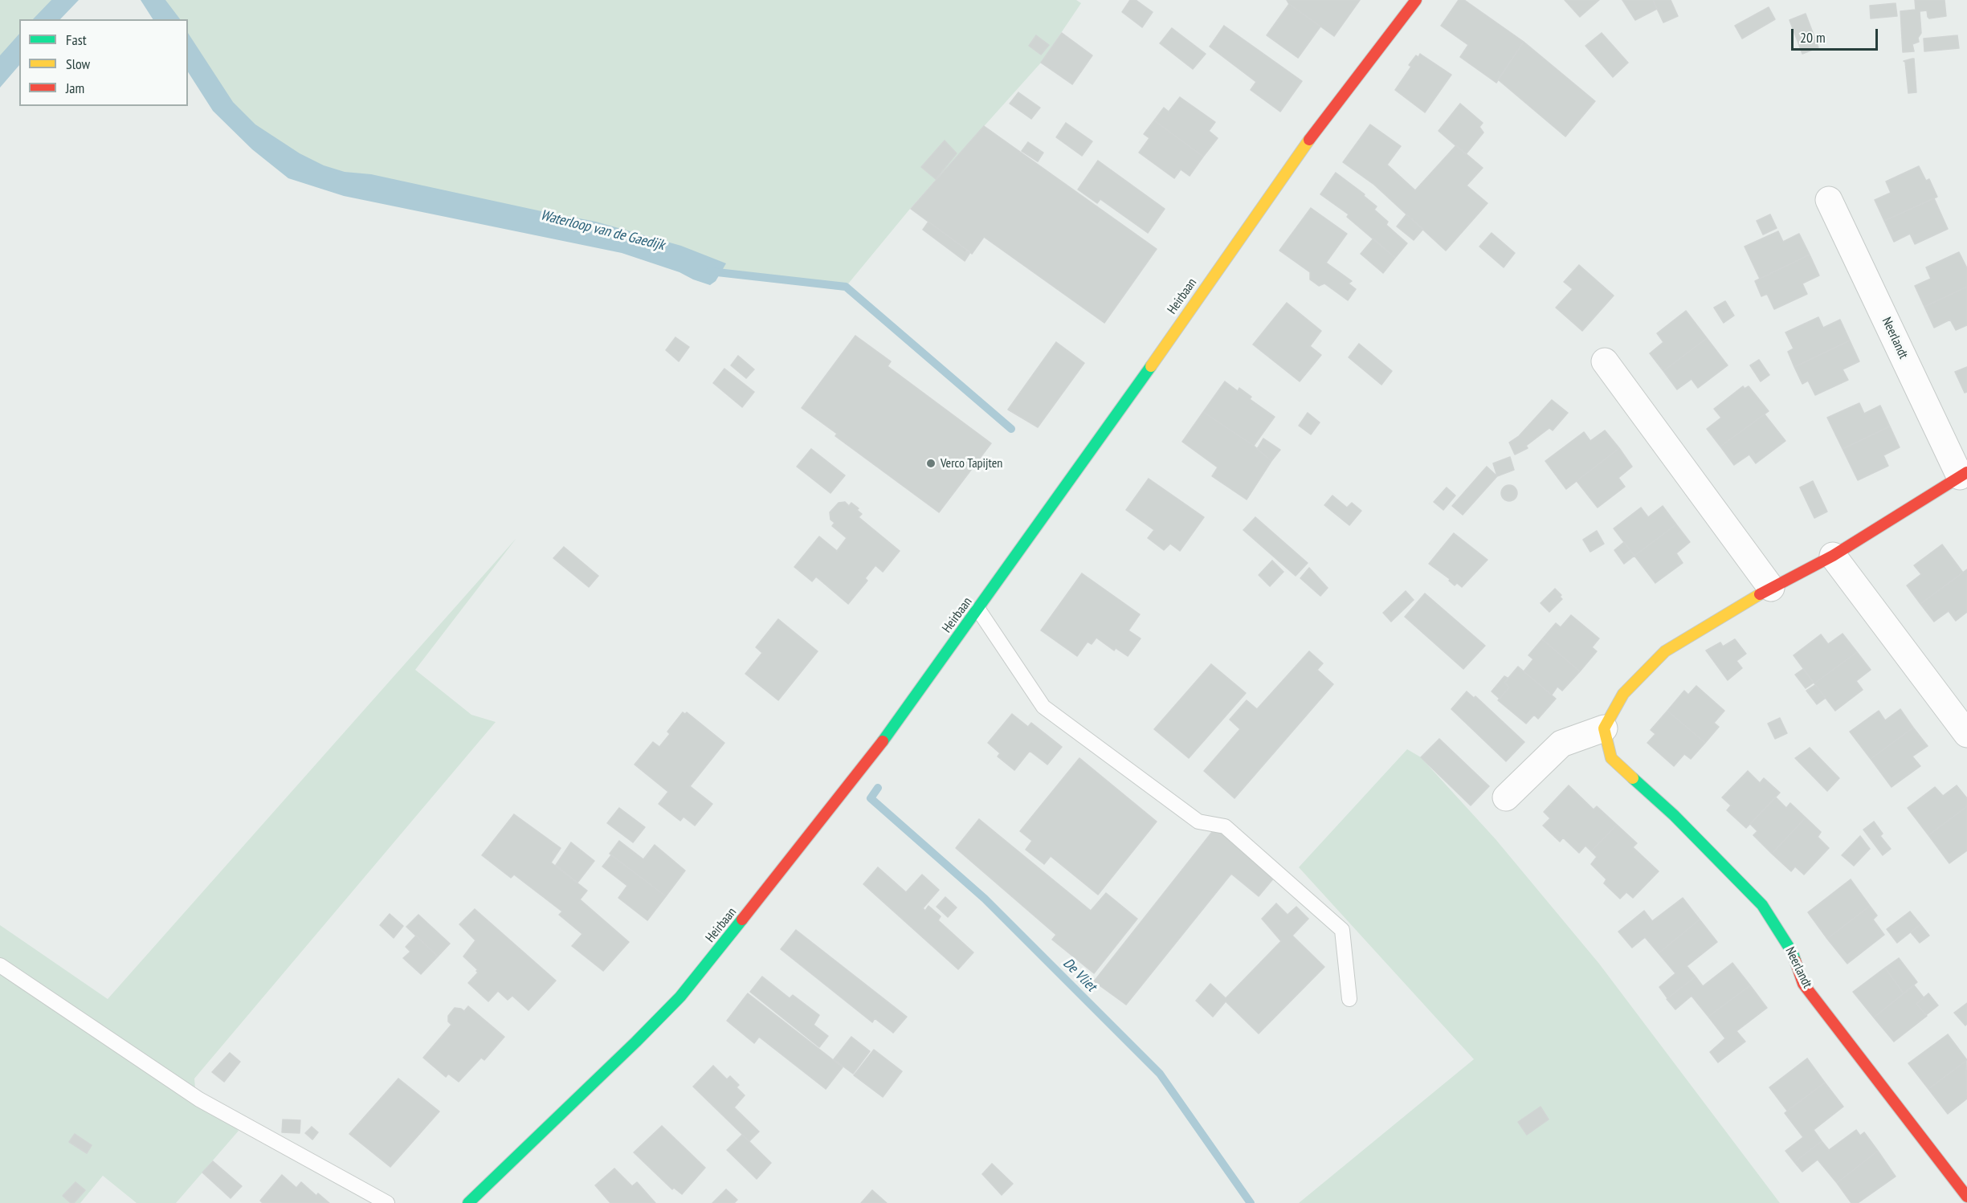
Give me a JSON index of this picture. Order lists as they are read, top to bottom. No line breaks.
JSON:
{"streets":{"main road":["Heirbaan","Neerlandt"]},"water":["Waterloop van de Gaedijk","De Vliet"],"places":["Verco Tapijten"],"legend":["Fast","Slow","Jam"],"scale_bar":"20 m"}
